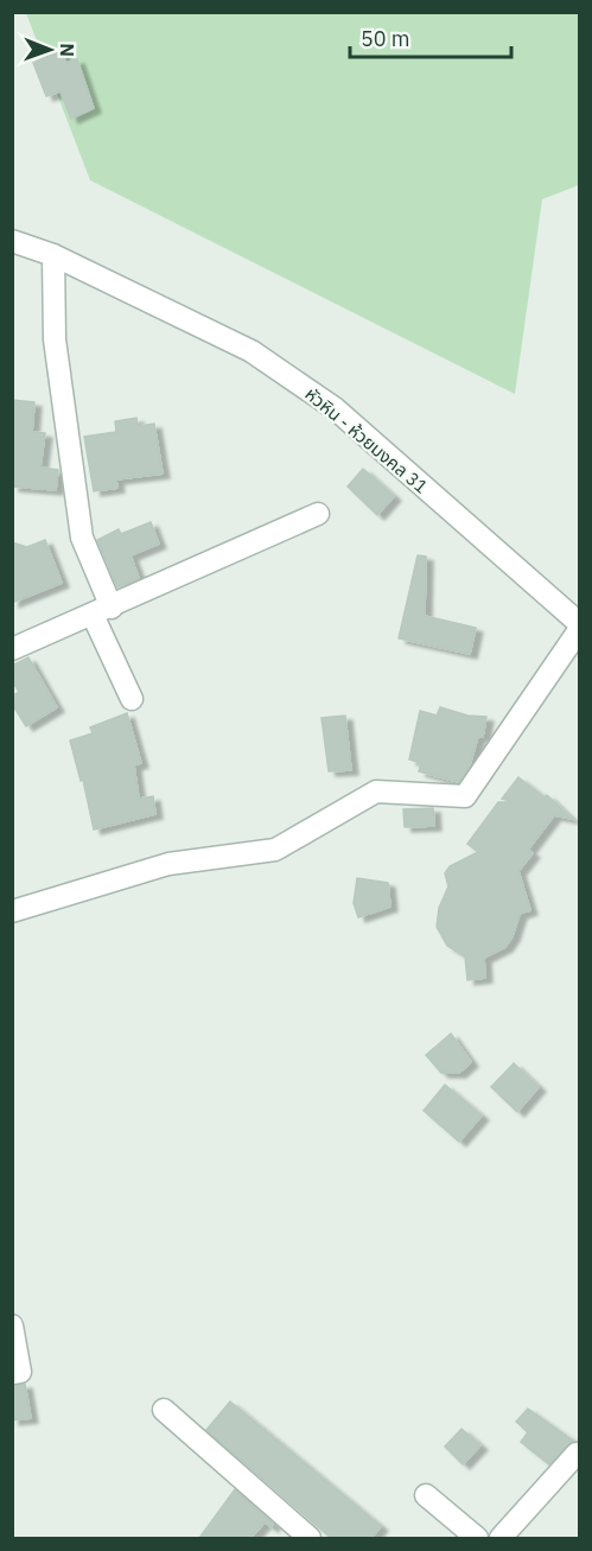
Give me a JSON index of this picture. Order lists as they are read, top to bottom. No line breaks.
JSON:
{"streets":{"street":["หัวหิน - ห้วยมงคล 31"]},"scale_bar":"50 m","north":"right"}
